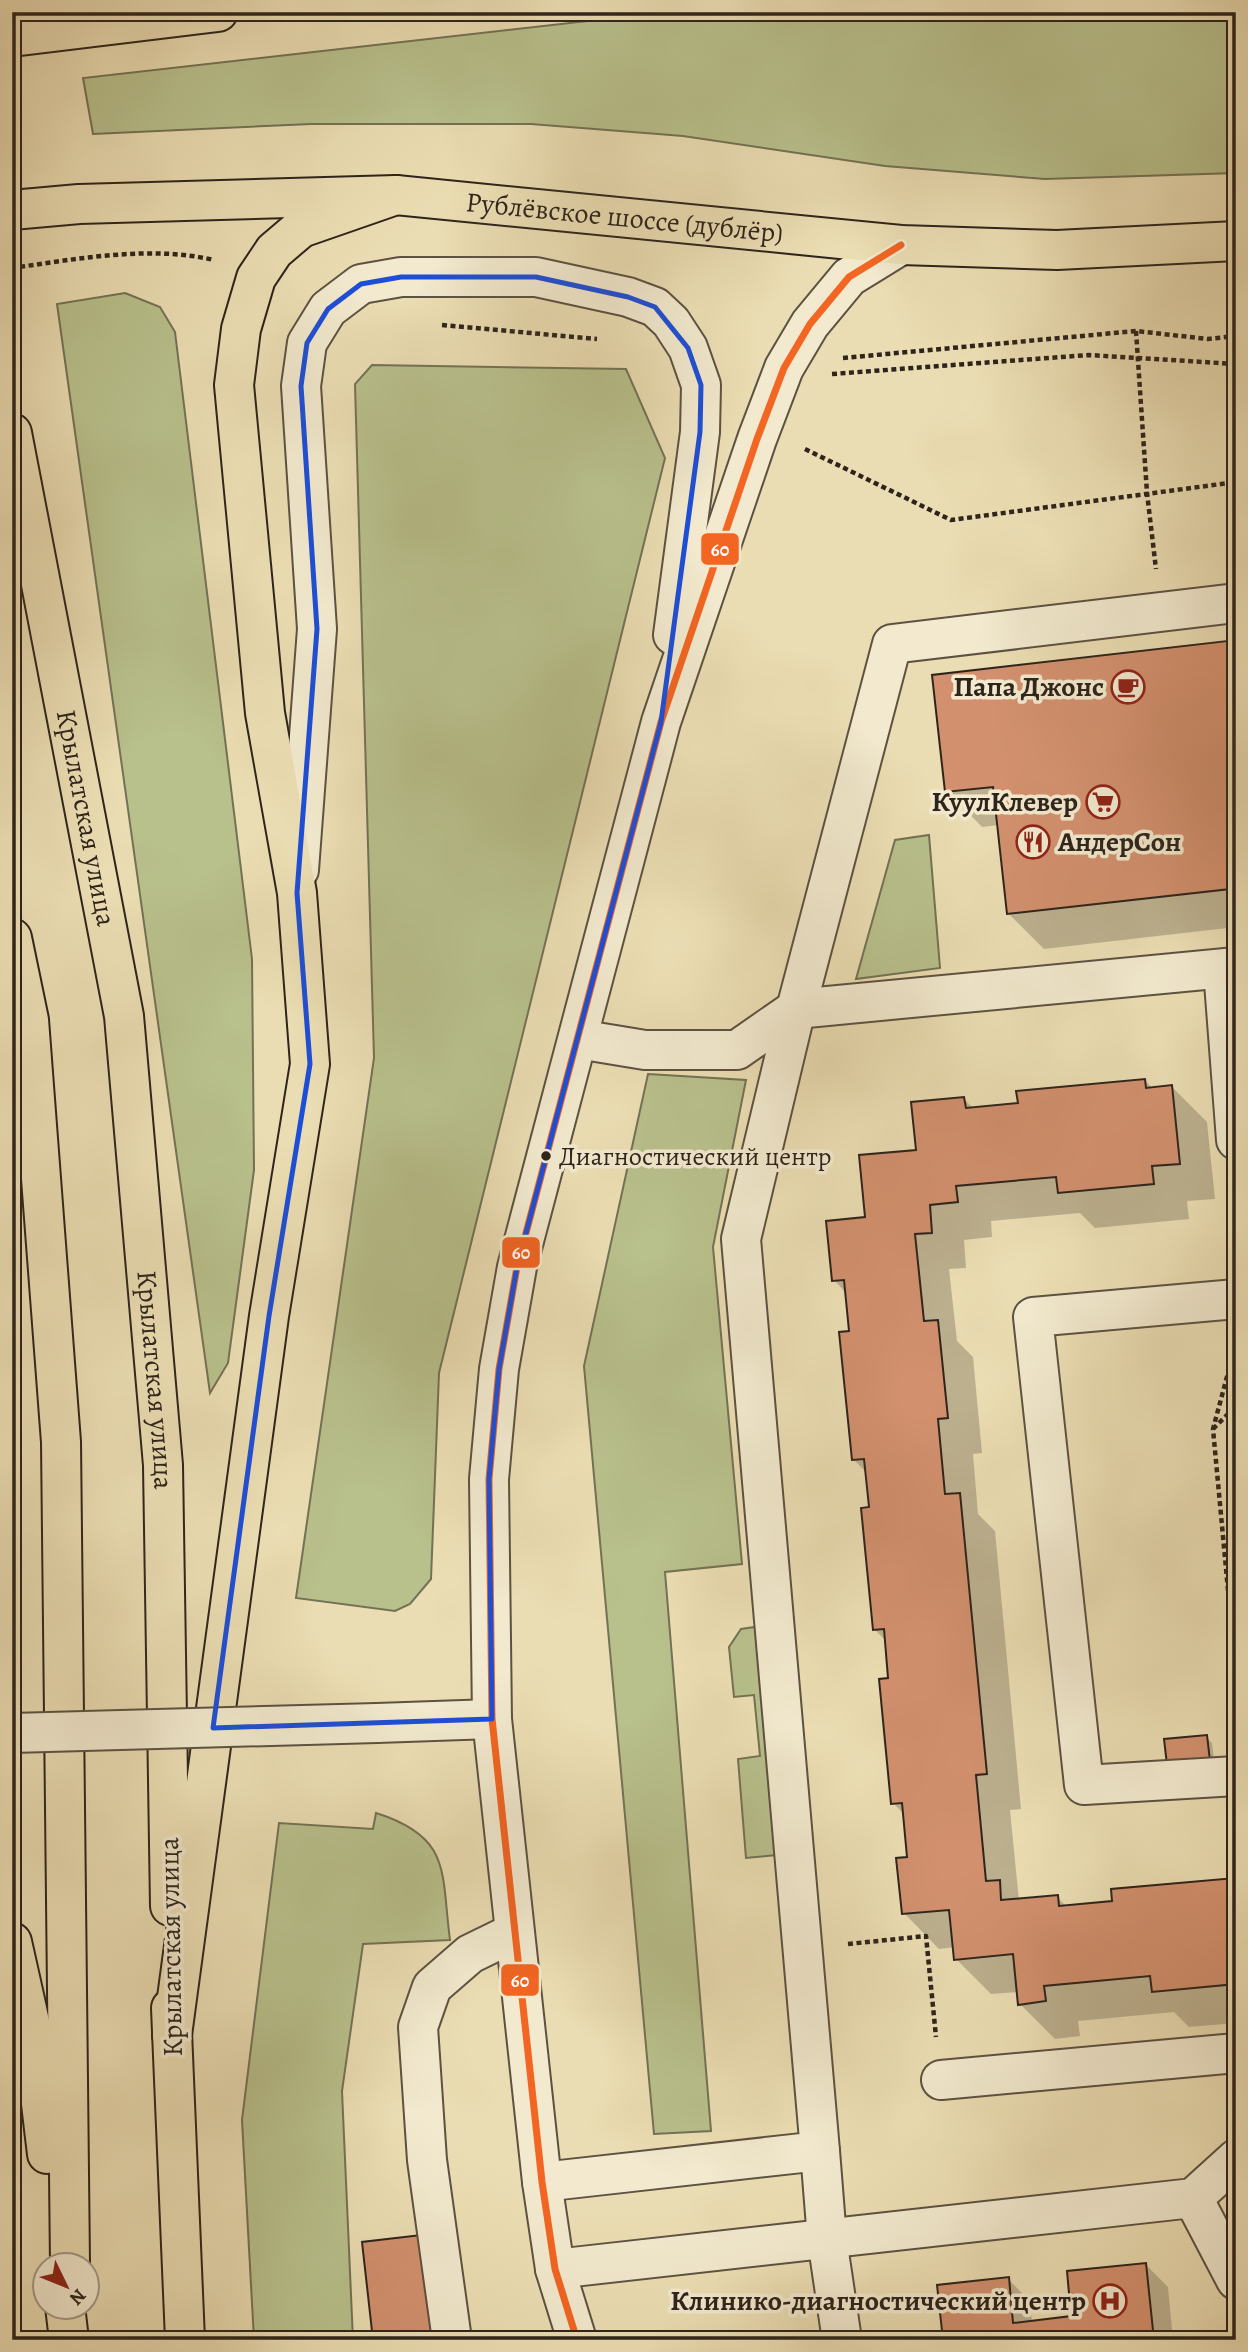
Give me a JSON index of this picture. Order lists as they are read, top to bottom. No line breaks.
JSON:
{"streets":{"main road":["Рублёвское шоссе (дублёр)","Крылатская улица"]},"places":{"cafe":["Папа Джонс"],"supermarket":["КуулКлевер"],"restaurant":["АндерСон"],"other":["Диагностический центр"],"hospital":["Клинико-диагностический центр"]},"lines":["transit line 60"],"north":"bottom right"}
